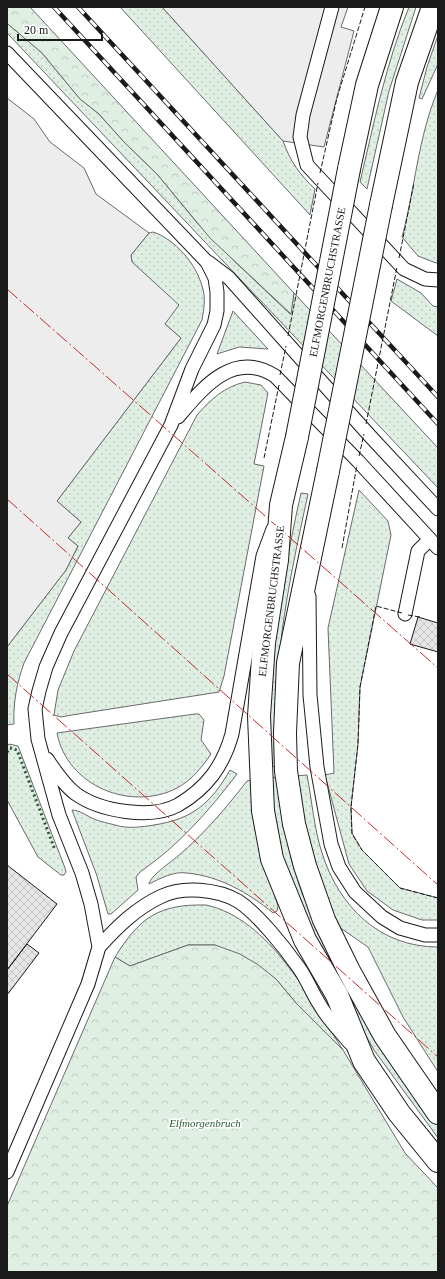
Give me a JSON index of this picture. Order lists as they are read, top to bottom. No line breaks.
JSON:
{"streets":{"main road":["ELFMORGENBRUCHSTRASSE"]},"parks":["Elfmorgenbruch"],"scale_bar":"20 m"}
